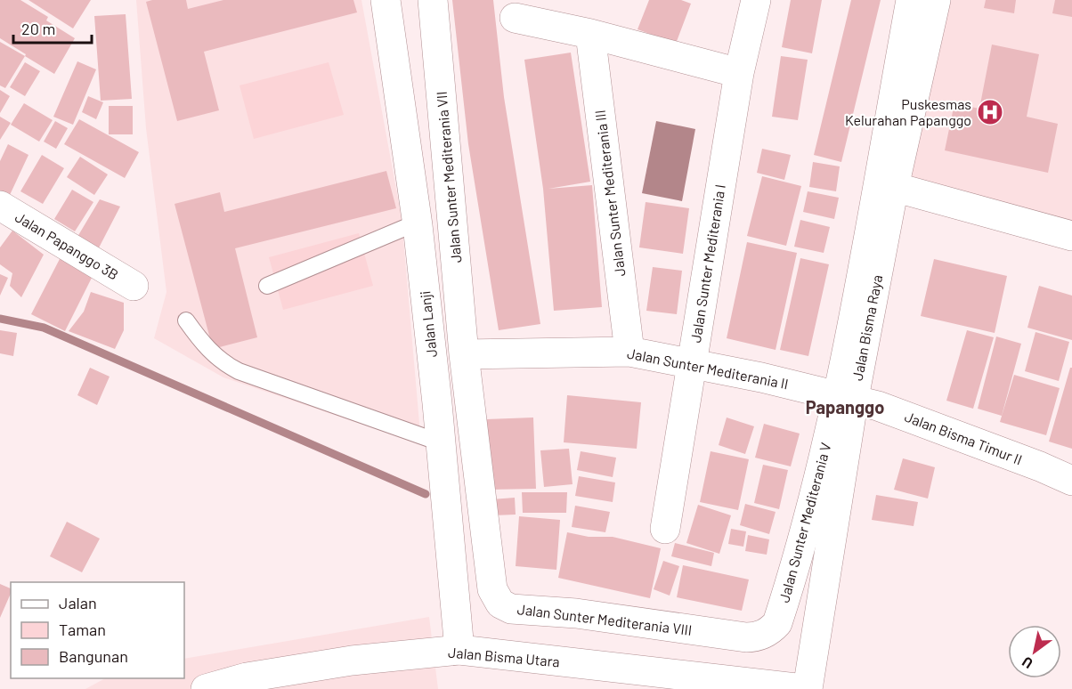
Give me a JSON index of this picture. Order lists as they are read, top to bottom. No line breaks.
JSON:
{"streets":{"street":["Jalan Sunter Mediterania VII","Jalan Sunter Mediterania III","Jalan Papanggo 3B","Jalan Sunter Mediterania I","Jalan Lanji","Jalan Bisma Raya","Jalan Sunter Mediterania II","Jalan Bisma Timur II","Jalan Sunter Mediterania V","Jalan Sunter Mediterania VIII","Jalan Bisma Utara"]},"crossings":[["Jalan Sunter Mediterania VII","Jalan Sunter Mediterania II"],["Jalan Sunter Mediterania VII","Jalan Sunter Mediterania VIII"],["Jalan Sunter Mediterania III","Jalan Sunter Mediterania II"],["Jalan Sunter Mediterania I","Jalan Sunter Mediterania II"],["Jalan Lanji","Jalan Bisma Utara"],["Jalan Bisma Raya","Jalan Sunter Mediterania II"],["Jalan Bisma Raya","Jalan Bisma Timur II"],["Jalan Bisma Raya","Jalan Sunter Mediterania V"],["Jalan Bisma Raya","Jalan Bisma Utara"],["Jalan Sunter Mediterania II","Jalan Bisma Timur II"],["Jalan Sunter Mediterania II","Jalan Sunter Mediterania V"],["Jalan Sunter Mediterania II","Jalan Sunter Mediterania VIII"],["Jalan Bisma Timur II","Jalan Sunter Mediterania V"],["Jalan Sunter Mediterania V","Jalan Sunter Mediterania VIII"]],"districts":["Papanggo"],"places":{"hospital":["Puskesmas Kelurahan Papanggo"]},"legend":["Jalan","Taman","Bangunan"],"scale_bar":"20 m","north":"bottom left"}
